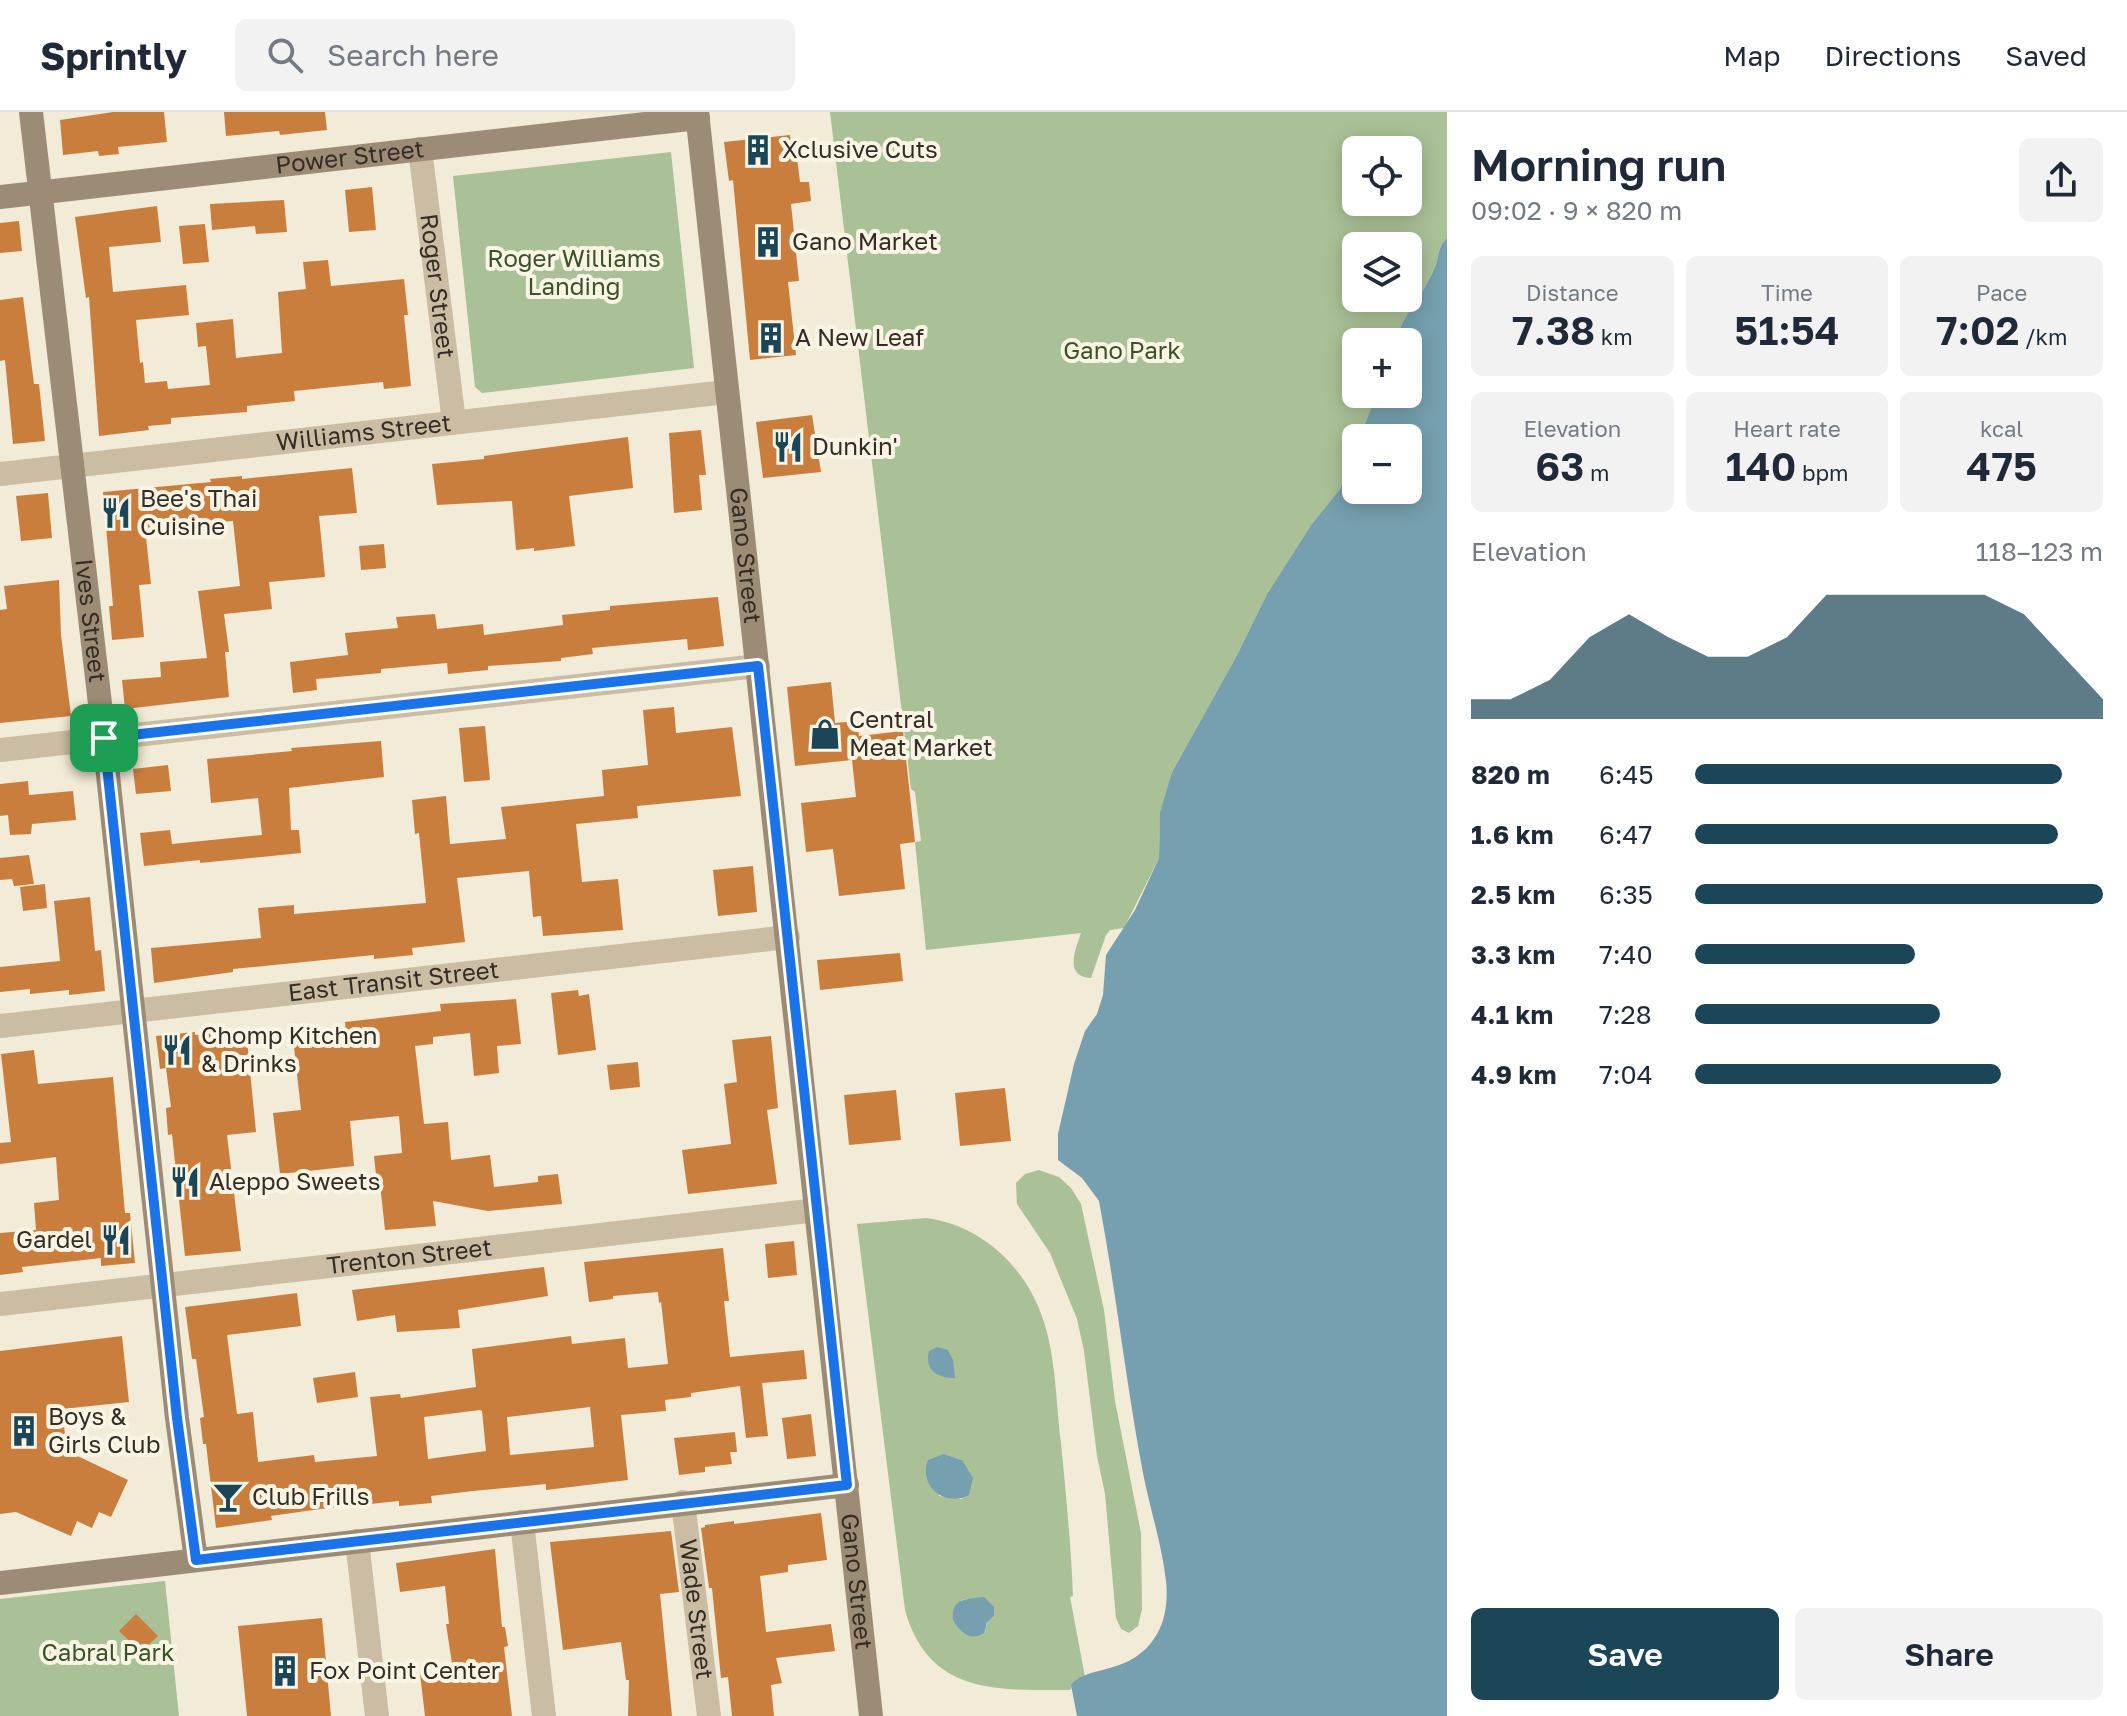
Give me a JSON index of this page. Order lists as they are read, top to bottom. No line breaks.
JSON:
{"streets":{"street":["Power Street","Roger Street","Williams Street","Gano Street","Ives Street","East Transit Street","Trenton Street","Wade Street"]},"crossings":[["Power Street","Roger Street"],["Power Street","Gano Street"],["Power Street","Ives Street"],["Roger Street","Williams Street"],["Williams Street","Gano Street"],["Williams Street","Ives Street"],["Gano Street","East Transit Street"],["Gano Street","Trenton Street"],["Ives Street","East Transit Street"],["Ives Street","Trenton Street"]],"parks":["Roger Williams Landing","Gano Park","Cabral Park"],"places":{"building":["Xclusive Cuts","Gano Market","A New Leaf","Boys & Girls Club","Fox Point Center"],"restaurant":["Dunkin'","Bee's Thai Cuisine","Chomp Kitchen & Drinks","Aleppo Sweets","Gardel"],"shop":["Central Meat Market"],"bar":["Club Frills"]},"page":{"header":"Sprintly","search":"Search here","nav":["Map","Directions","Saved"],"heading":["Morning run","09:02 · 9 × 820 m"],"map_buttons":["+","−"],"stats":[["Distance","7.38 km"],["Time","51:54"],["Pace","7:02 /km"],["Elevation","63 m"],["Heart rate","140 bpm"],["kcal","475"]],"chart":["Elevation","118–123 m"],"list":[{"name":"820 m","note":"6:45"},{"name":"1.6 km","note":"6:47"},{"name":"2.5 km","note":"6:35"},{"name":"3.3 km","note":"7:40"},{"name":"4.1 km","note":"7:28"},{"name":"4.9 km","note":"7:04"}],"buttons":["Save","Share"]}}
